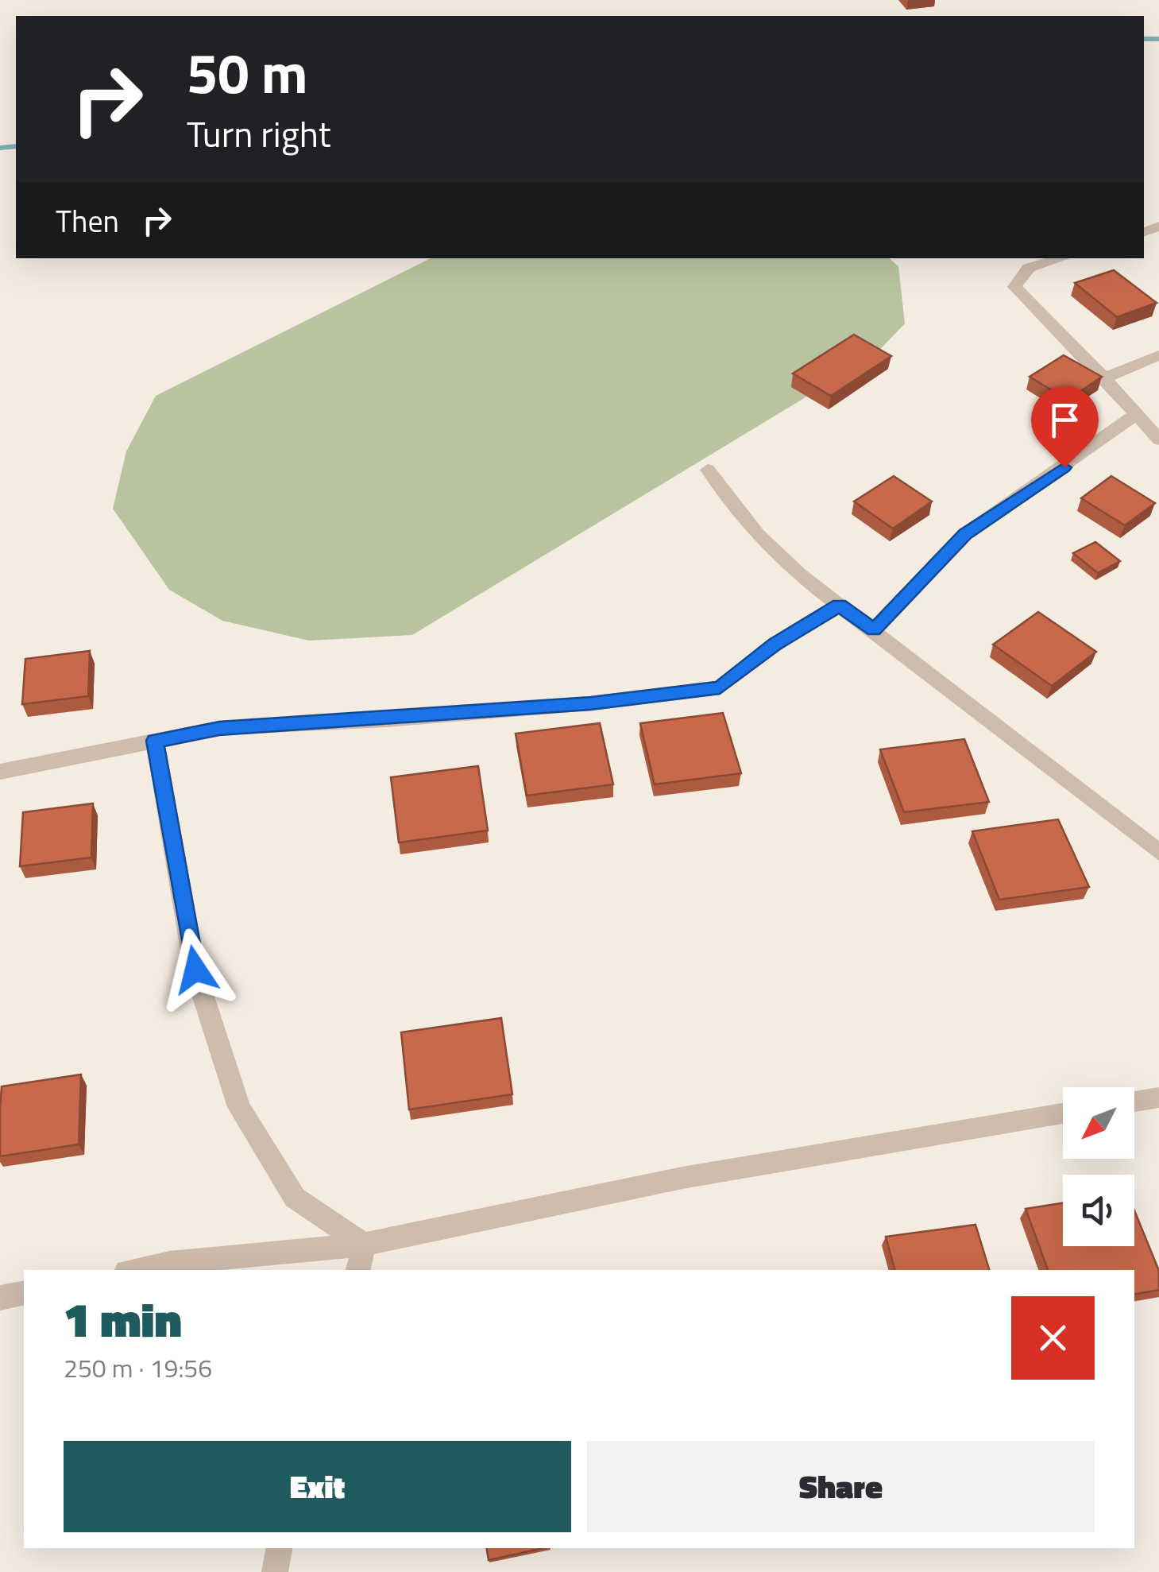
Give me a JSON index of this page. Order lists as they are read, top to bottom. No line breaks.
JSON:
{"north":"bottom left","page":{"turn":["50 m","Turn right"],"then":"Then","heading":["1 min","250 m · 19:56"],"buttons":["Exit","Share"]}}
